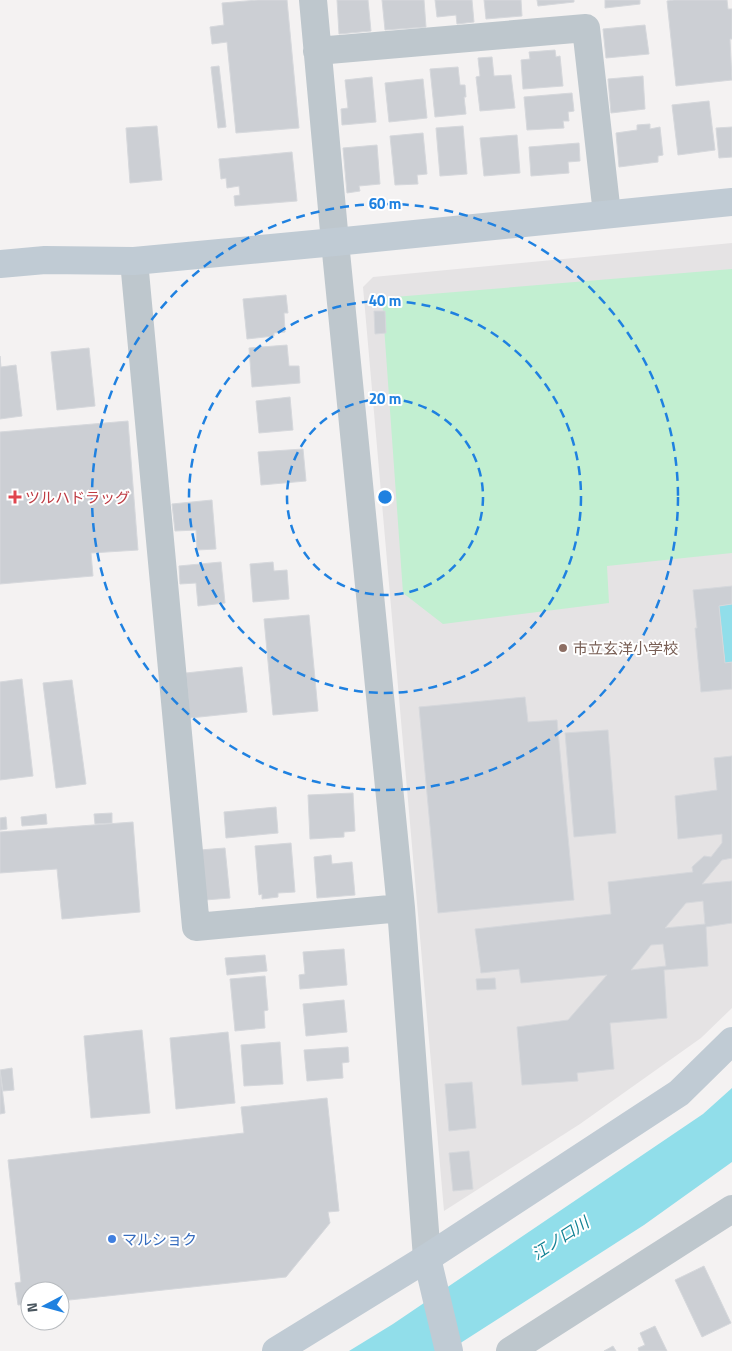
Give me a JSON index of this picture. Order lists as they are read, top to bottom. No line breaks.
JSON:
{"water":["江ノ口川"],"places":{"health":["ツルハドラッグ"],"other":["市立玄洋小学校","マルショク"]},"north":"left","rings":["60 m","40 m","20 m"]}
